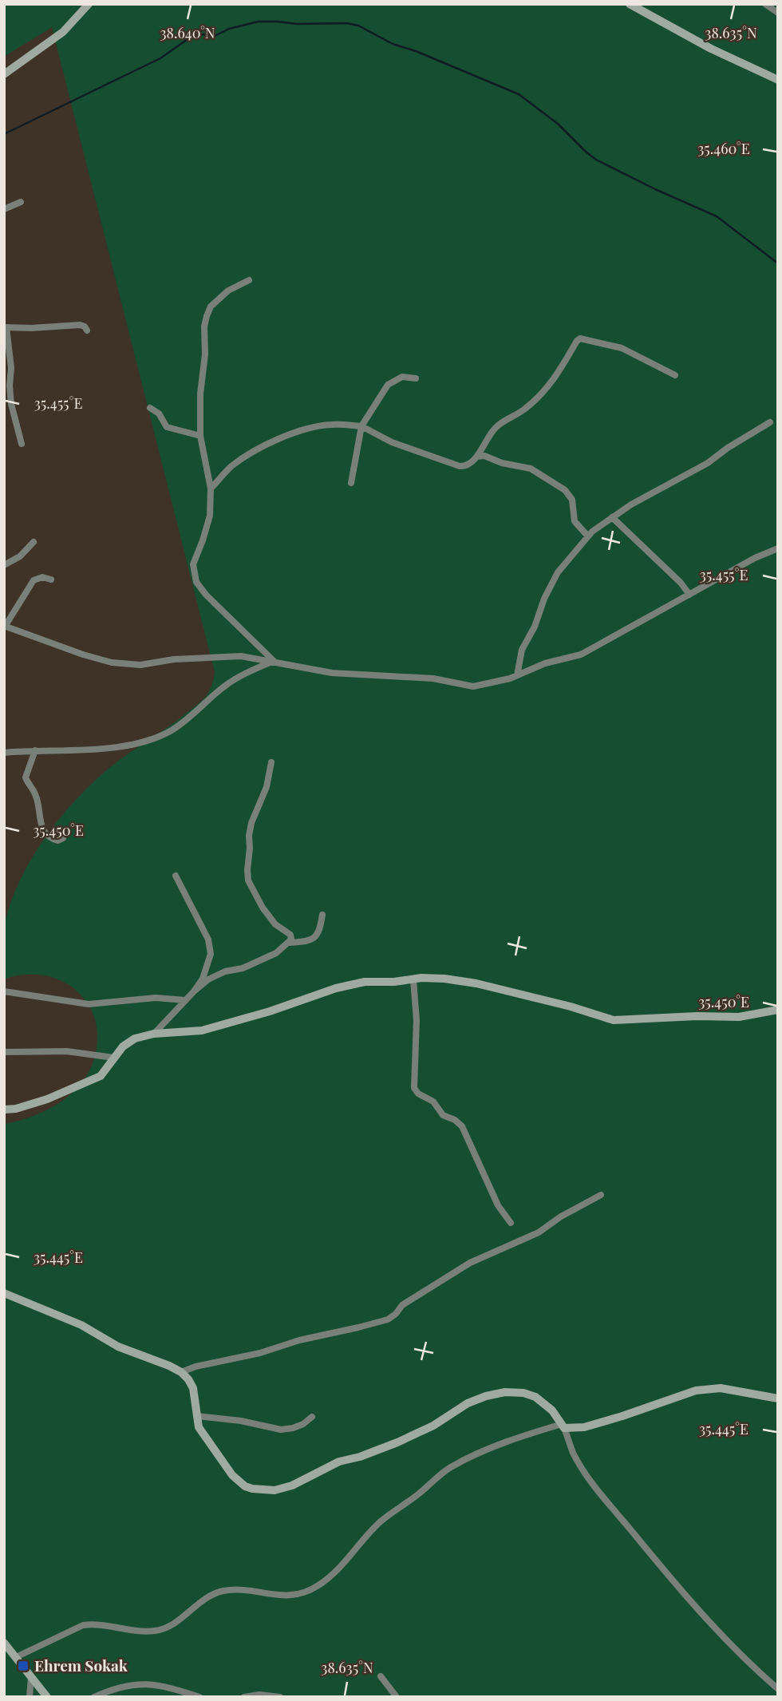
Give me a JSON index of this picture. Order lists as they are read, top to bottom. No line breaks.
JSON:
{"places":{"transit":["Ehrem Sokak"]},"coordinates":["38.640°N","38.635°N","35.460°E","35.455°E","35.450°E","35.445°E"]}
